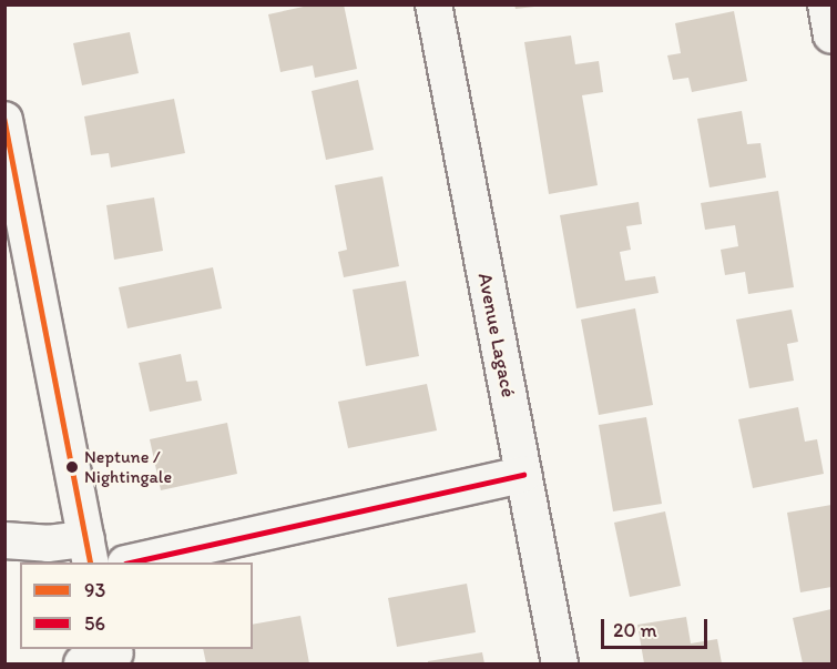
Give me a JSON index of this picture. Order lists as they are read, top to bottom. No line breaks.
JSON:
{"streets":{"street":["Avenue Lagacé"]},"places":["Neptune / Nightingale"],"lines":["transit line 93","transit line 56"],"legend":["93","56"],"scale_bar":"20 m"}
